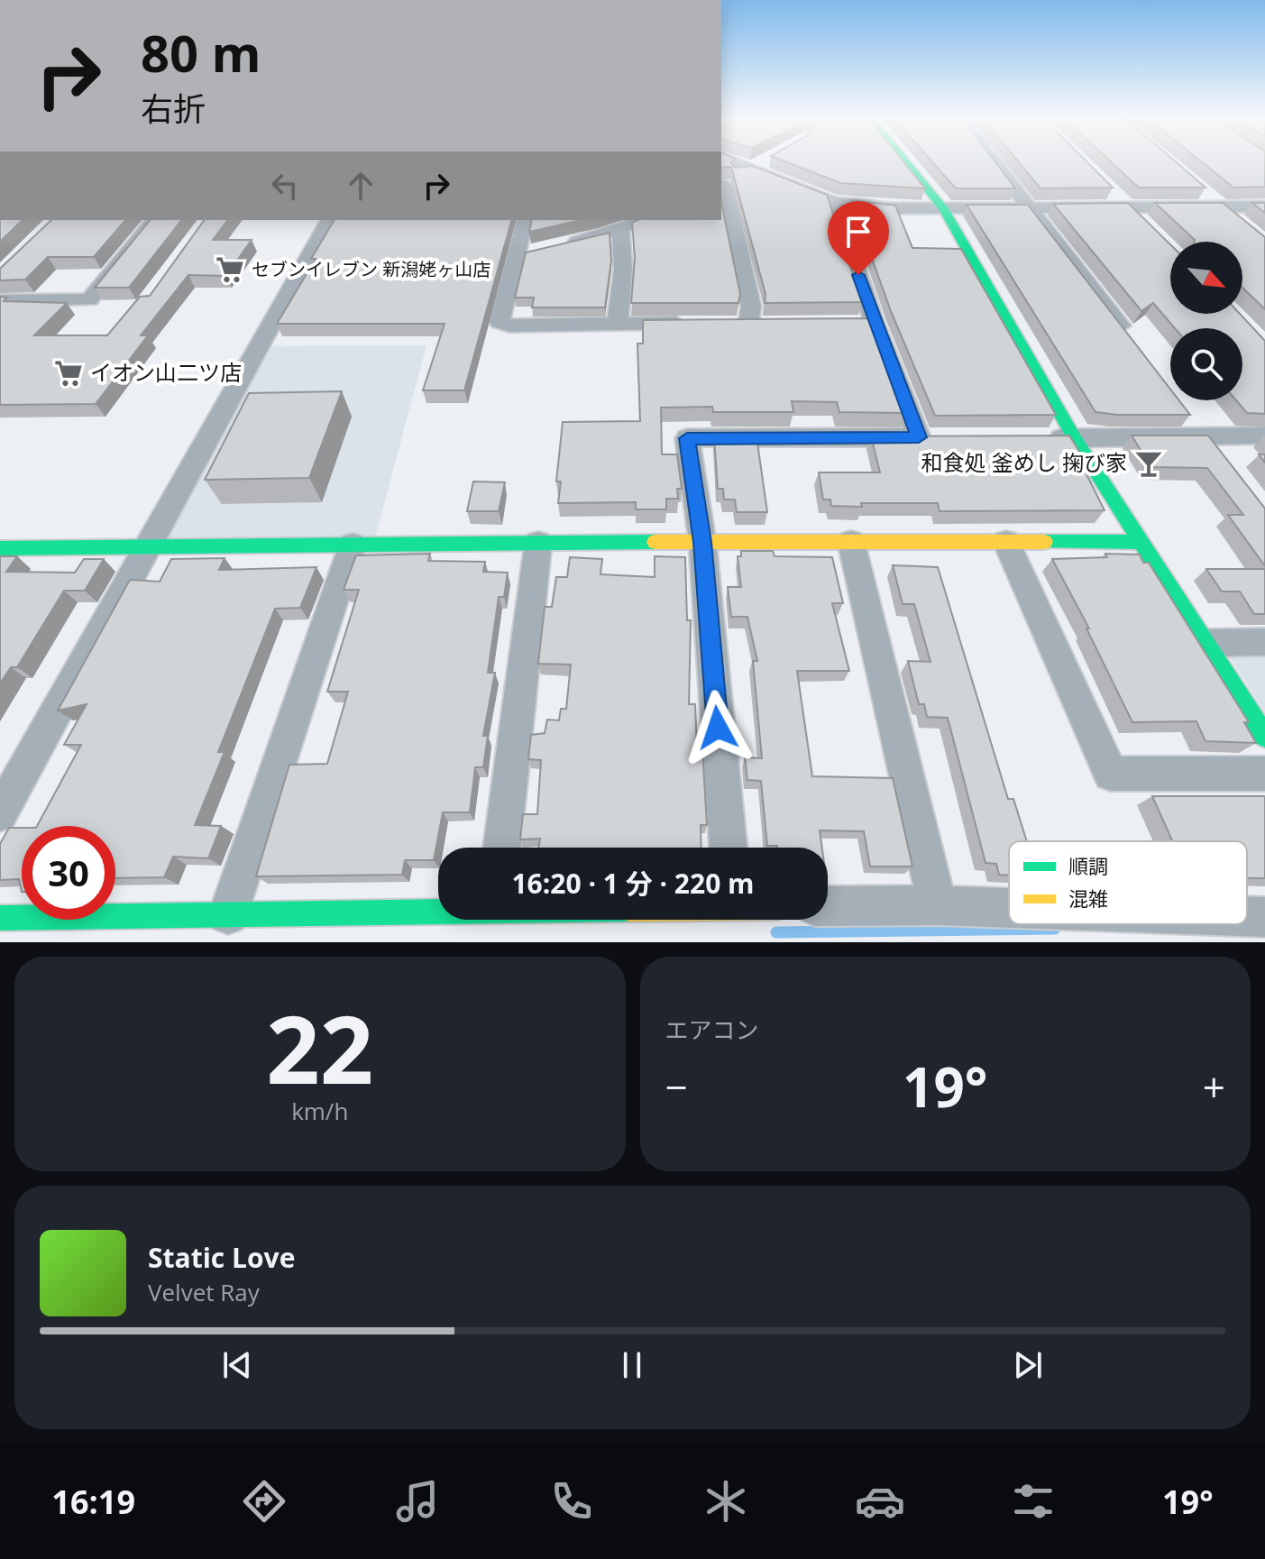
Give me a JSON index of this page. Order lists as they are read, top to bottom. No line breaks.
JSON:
{"places":{"supermarket":["セブンイレブン 新潟姥ヶ山店","イオン山二ツ店"],"bar":["和食処 釜めし 掬び家"]},"legend":["順調","混雑"],"north":"bottom right","page":{"turn":["80 m","右折"],"limit":"30","trip":"16:20 · 1 分 · 220 m","tile":[["22","km/h"],"エアコン"],"heat":["−","19°","+"],"song":["Static Love","Velvet Ray"],"tabs":["16:19","19°"]}}
